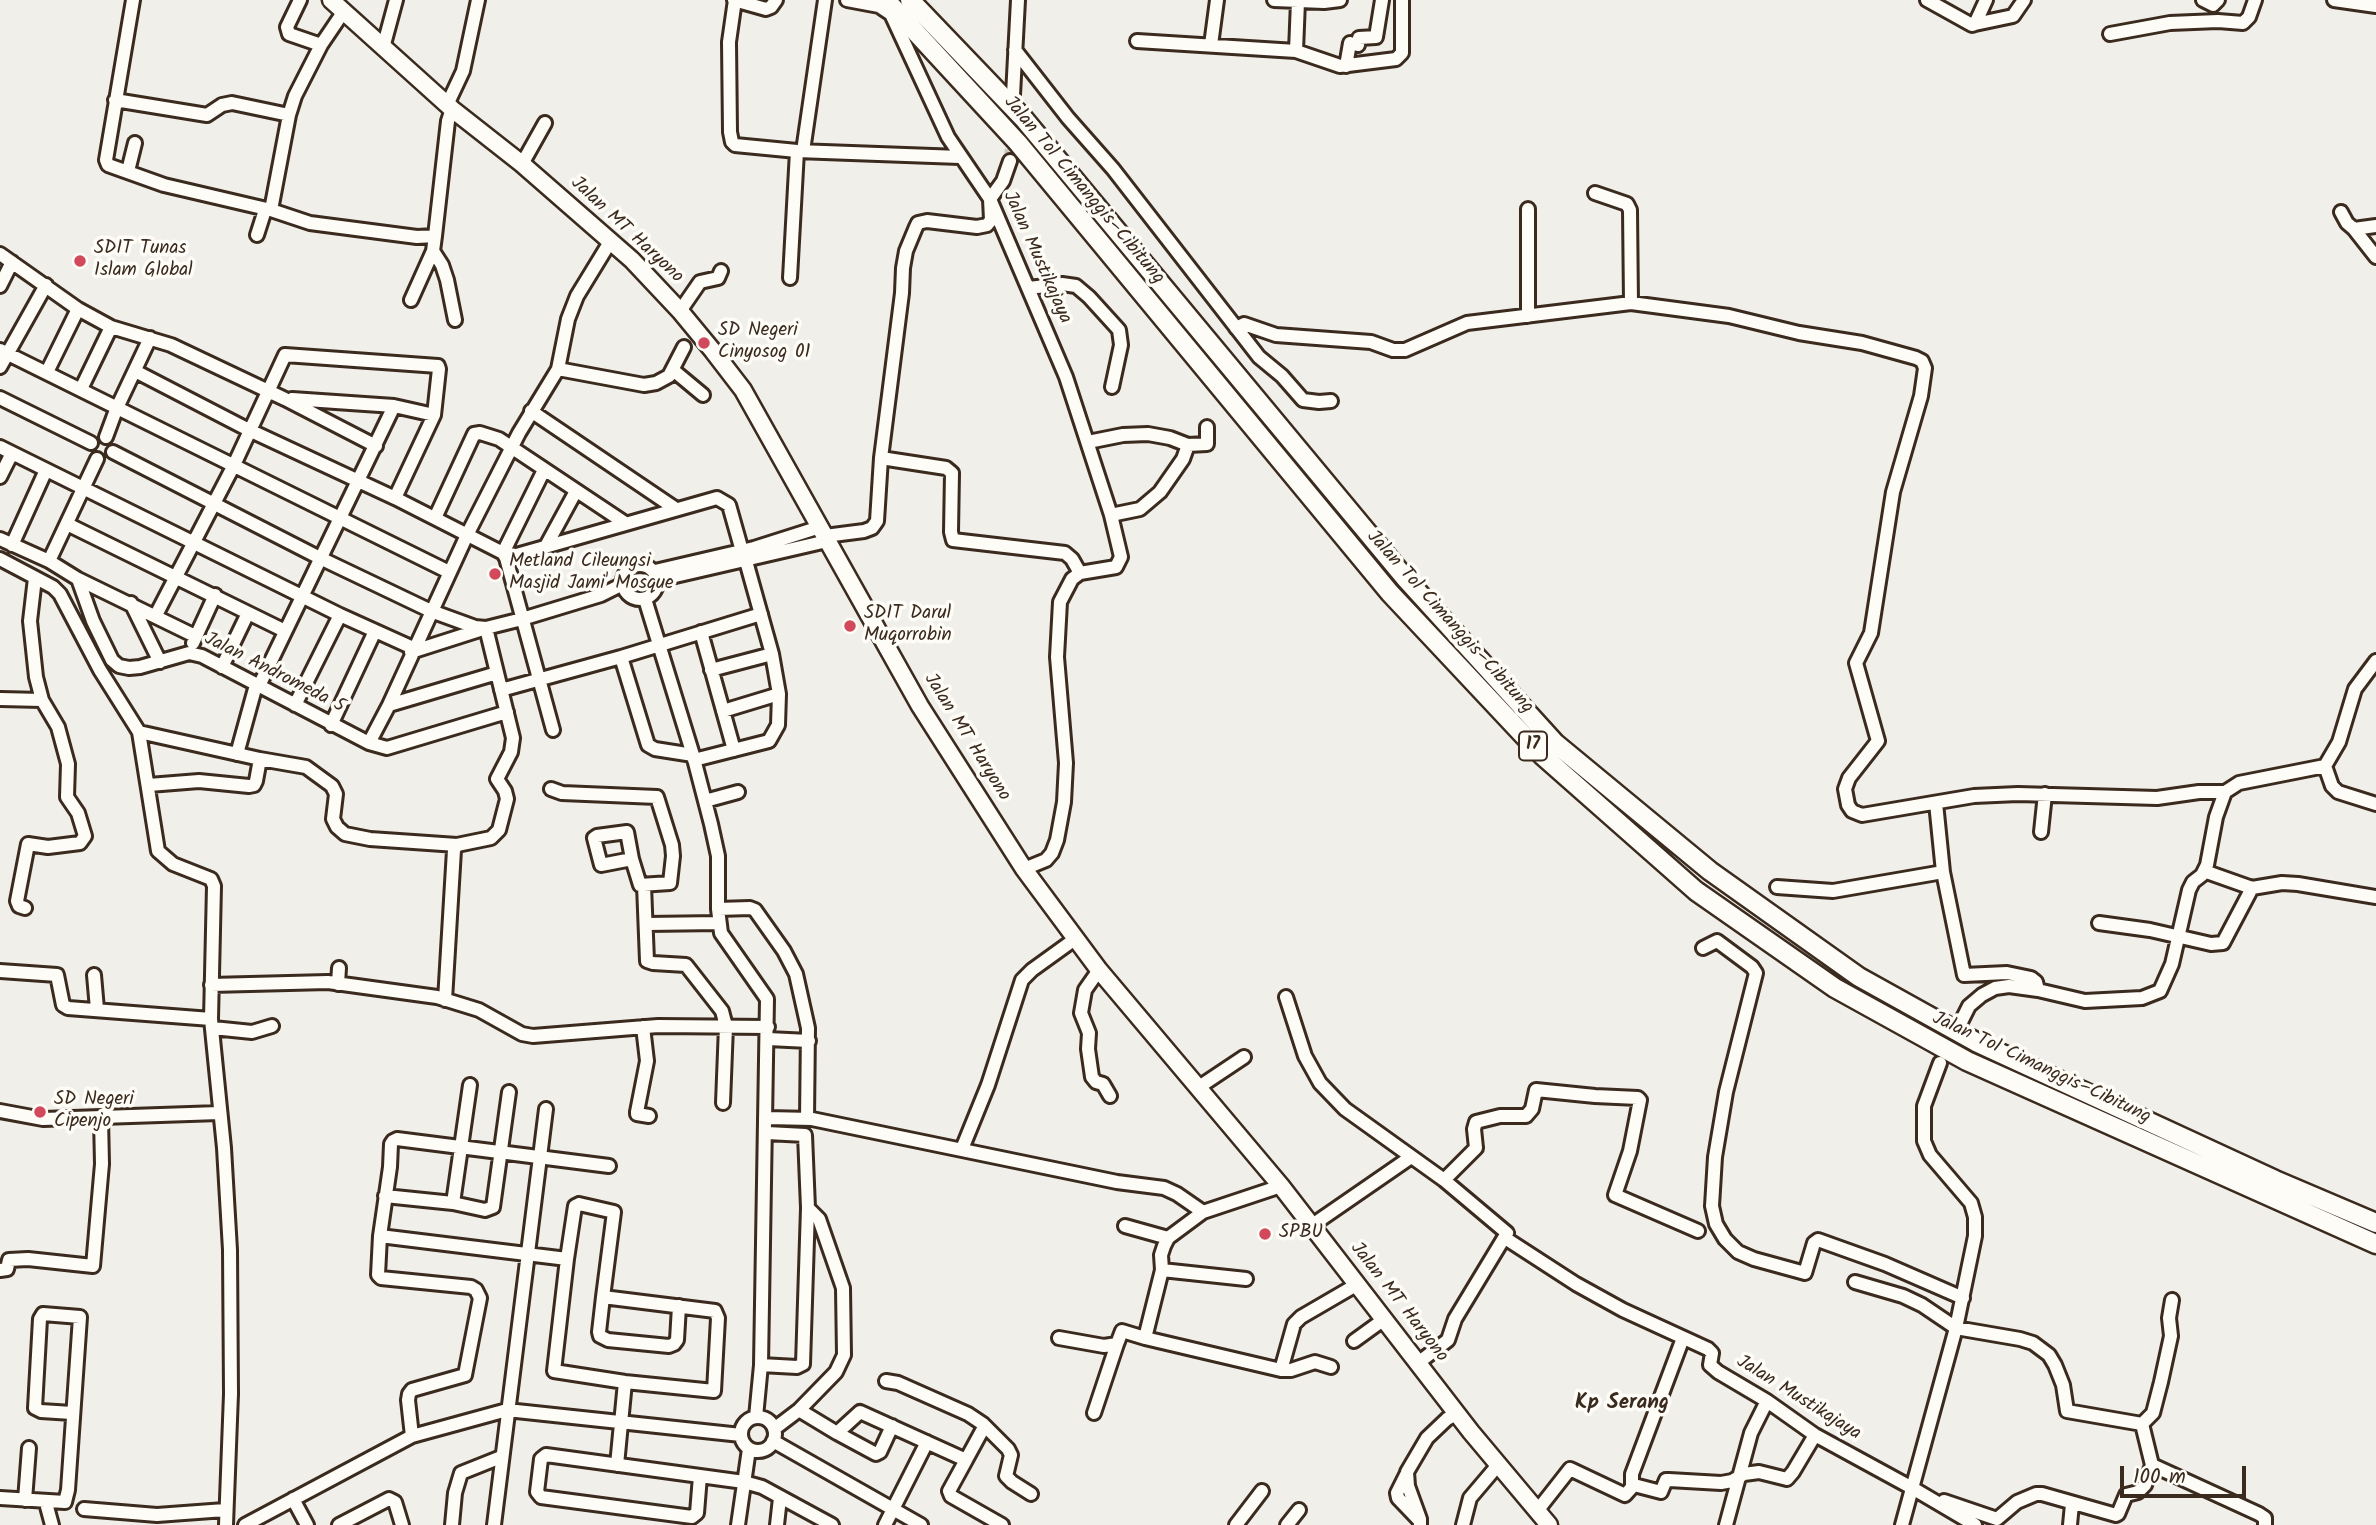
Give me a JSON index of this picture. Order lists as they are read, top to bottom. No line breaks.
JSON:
{"streets":{"highway":["Jalan Tol Cimanggis–Cibitung","17"],"main road":["Jalan MT Haryono"],"street":["Jalan Mustikajaya","Jalan Andromeda 5"]},"districts":["Kp Serang"],"places":["SDIT Tunas Islam Global","SD Negeri Cinyosog 01","Metland Cileungsi Masjid Jami' Mosque","SDIT Darul Muqorrobin","SD Negeri Cipenjo","SPBU"],"scale_bar":"100 m"}
